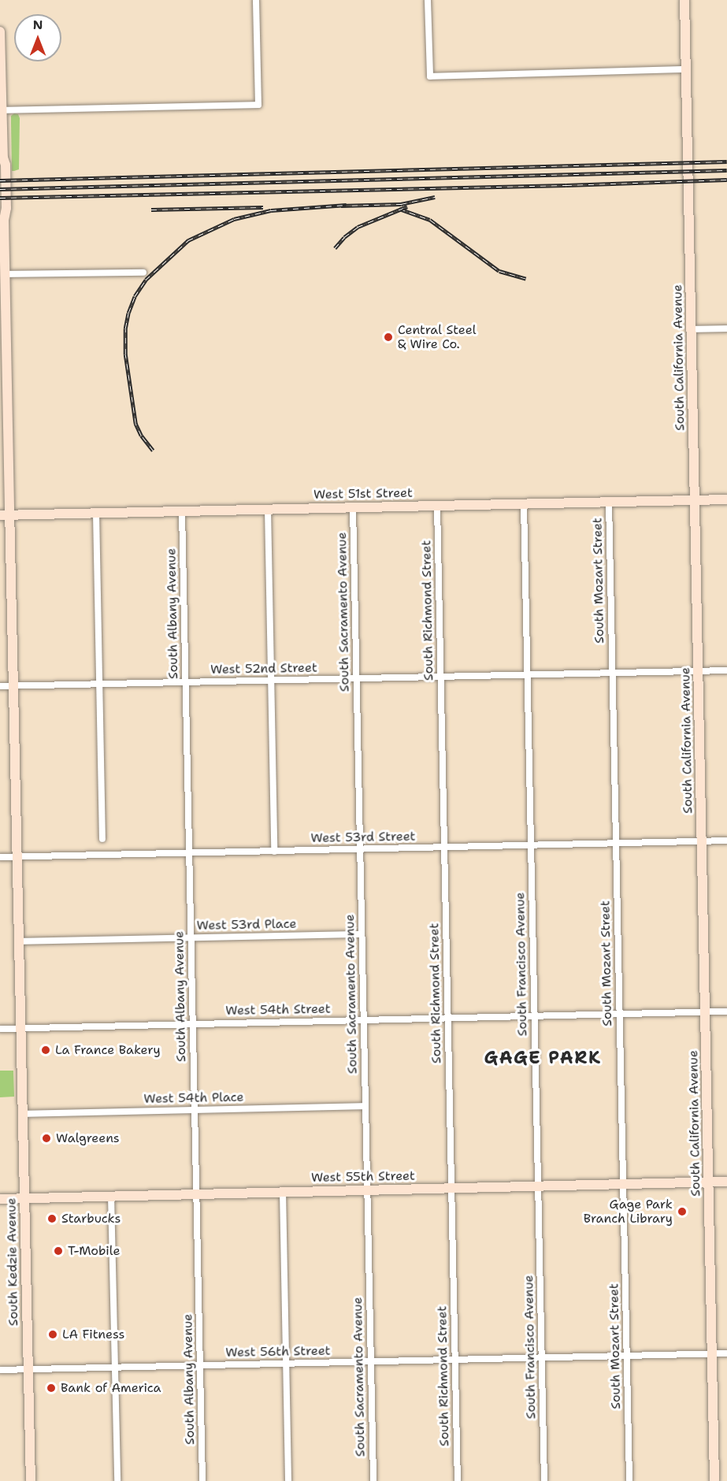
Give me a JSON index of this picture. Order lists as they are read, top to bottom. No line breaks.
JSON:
{"streets":{"main road":["South California Avenue","West 51st Street","West 55th Street","South Kedzie Avenue"],"street":["South Mozart Street","South Richmond Street","South Sacramento Avenue","South Albany Avenue","West 52nd Street","West 53rd Street","West 53rd Place","South Francisco Avenue","West 54th Street","West 54th Place","West 56th Street"]},"crossings":[["South California Avenue","West 51st Street"],["South California Avenue","West 52nd Street"],["South California Avenue","West 53rd Street"],["South California Avenue","West 54th Street"],["South California Avenue","West 55th Street"],["South California Avenue","West 56th Street"],["West 51st Street","South Mozart Street"],["West 51st Street","South Richmond Street"],["West 51st Street","South Sacramento Avenue"],["West 51st Street","South Albany Avenue"],["West 51st Street","South Francisco Avenue"],["West 51st Street","South Kedzie Avenue"],["South Mozart Street","West 52nd Street"],["South Mozart Street","West 53rd Street"],["South Mozart Street","West 54th Street"],["South Mozart Street","West 55th Street"],["South Mozart Street","West 56th Street"],["South Richmond Street","West 52nd Street"],["South Richmond Street","West 53rd Street"],["South Richmond Street","West 54th Street"],["South Richmond Street","West 55th Street"],["South Richmond Street","West 56th Street"],["South Sacramento Avenue","West 52nd Street"],["South Sacramento Avenue","West 53rd Street"],["South Sacramento Avenue","West 53rd Place"],["South Sacramento Avenue","West 54th Street"],["South Sacramento Avenue","West 54th Place"],["South Sacramento Avenue","West 55th Street"],["South Sacramento Avenue","West 56th Street"],["South Albany Avenue","West 52nd Street"],["South Albany Avenue","West 53rd Street"],["South Albany Avenue","West 53rd Place"],["South Albany Avenue","West 54th Street"],["South Albany Avenue","West 54th Place"],["South Albany Avenue","West 55th Street"],["South Albany Avenue","West 56th Street"],["West 52nd Street","South Francisco Avenue"],["West 52nd Street","South Kedzie Avenue"],["West 53rd Street","South Francisco Avenue"],["West 53rd Street","South Kedzie Avenue"],["West 53rd Place","South Kedzie Avenue"],["South Francisco Avenue","West 54th Street"],["South Francisco Avenue","West 55th Street"],["South Francisco Avenue","West 56th Street"],["West 54th Street","South Kedzie Avenue"],["West 54th Place","South Kedzie Avenue"],["West 55th Street","South Kedzie Avenue"],["South Kedzie Avenue","West 56th Street"]],"districts":["GAGE PARK"],"places":["Central Steel & Wire Co.","La France Bakery","Walgreens","Gage Park Branch Library","Starbucks","T-Mobile","LA Fitness","Bank of America"],"north":"top"}
